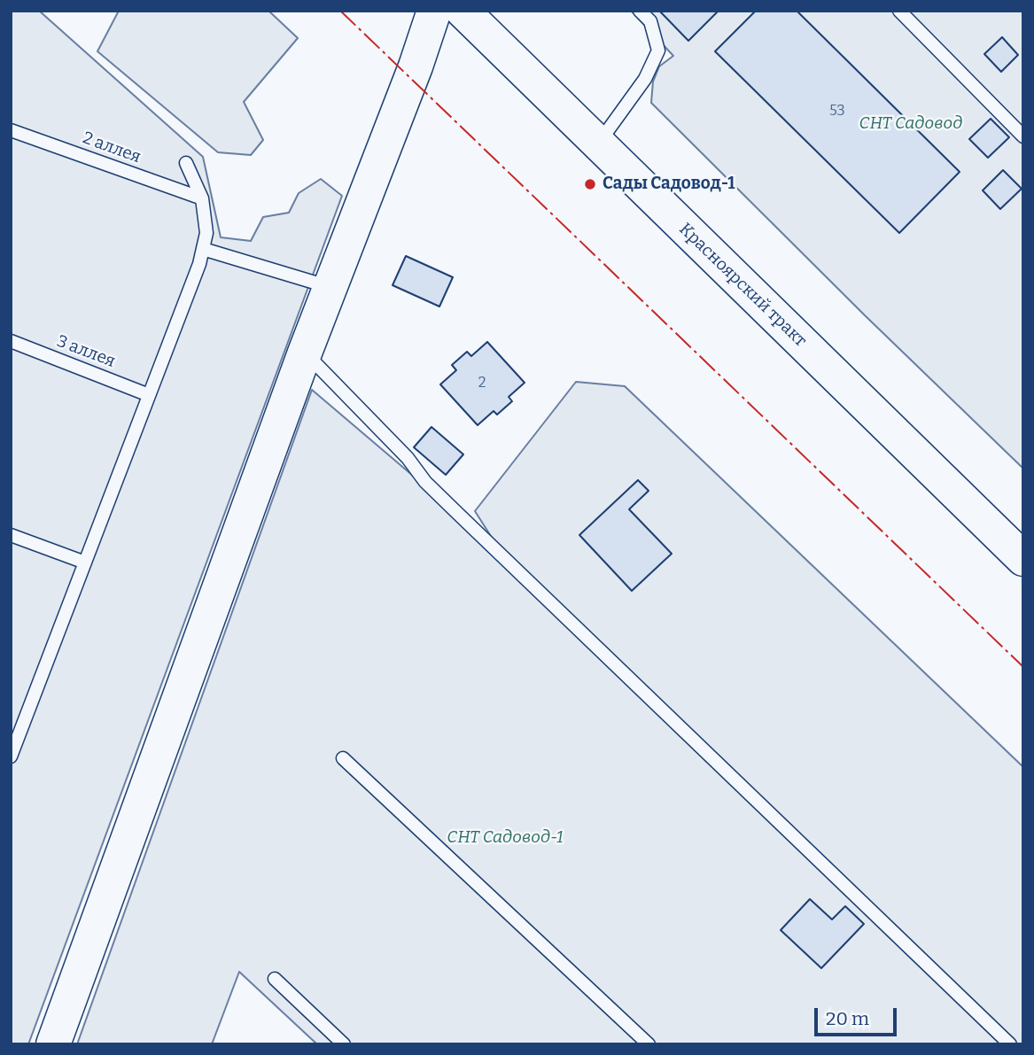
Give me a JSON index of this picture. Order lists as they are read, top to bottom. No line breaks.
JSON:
{"streets":{"main road":["Красноярский тракт"],"lane":["2 аллея","3 аллея"]},"parks":["СНТ Садовод","СНТ Садовод-1"],"places":["Сады Садовод-1"],"house_numbers":["53","2"],"scale_bar":"20 m"}
